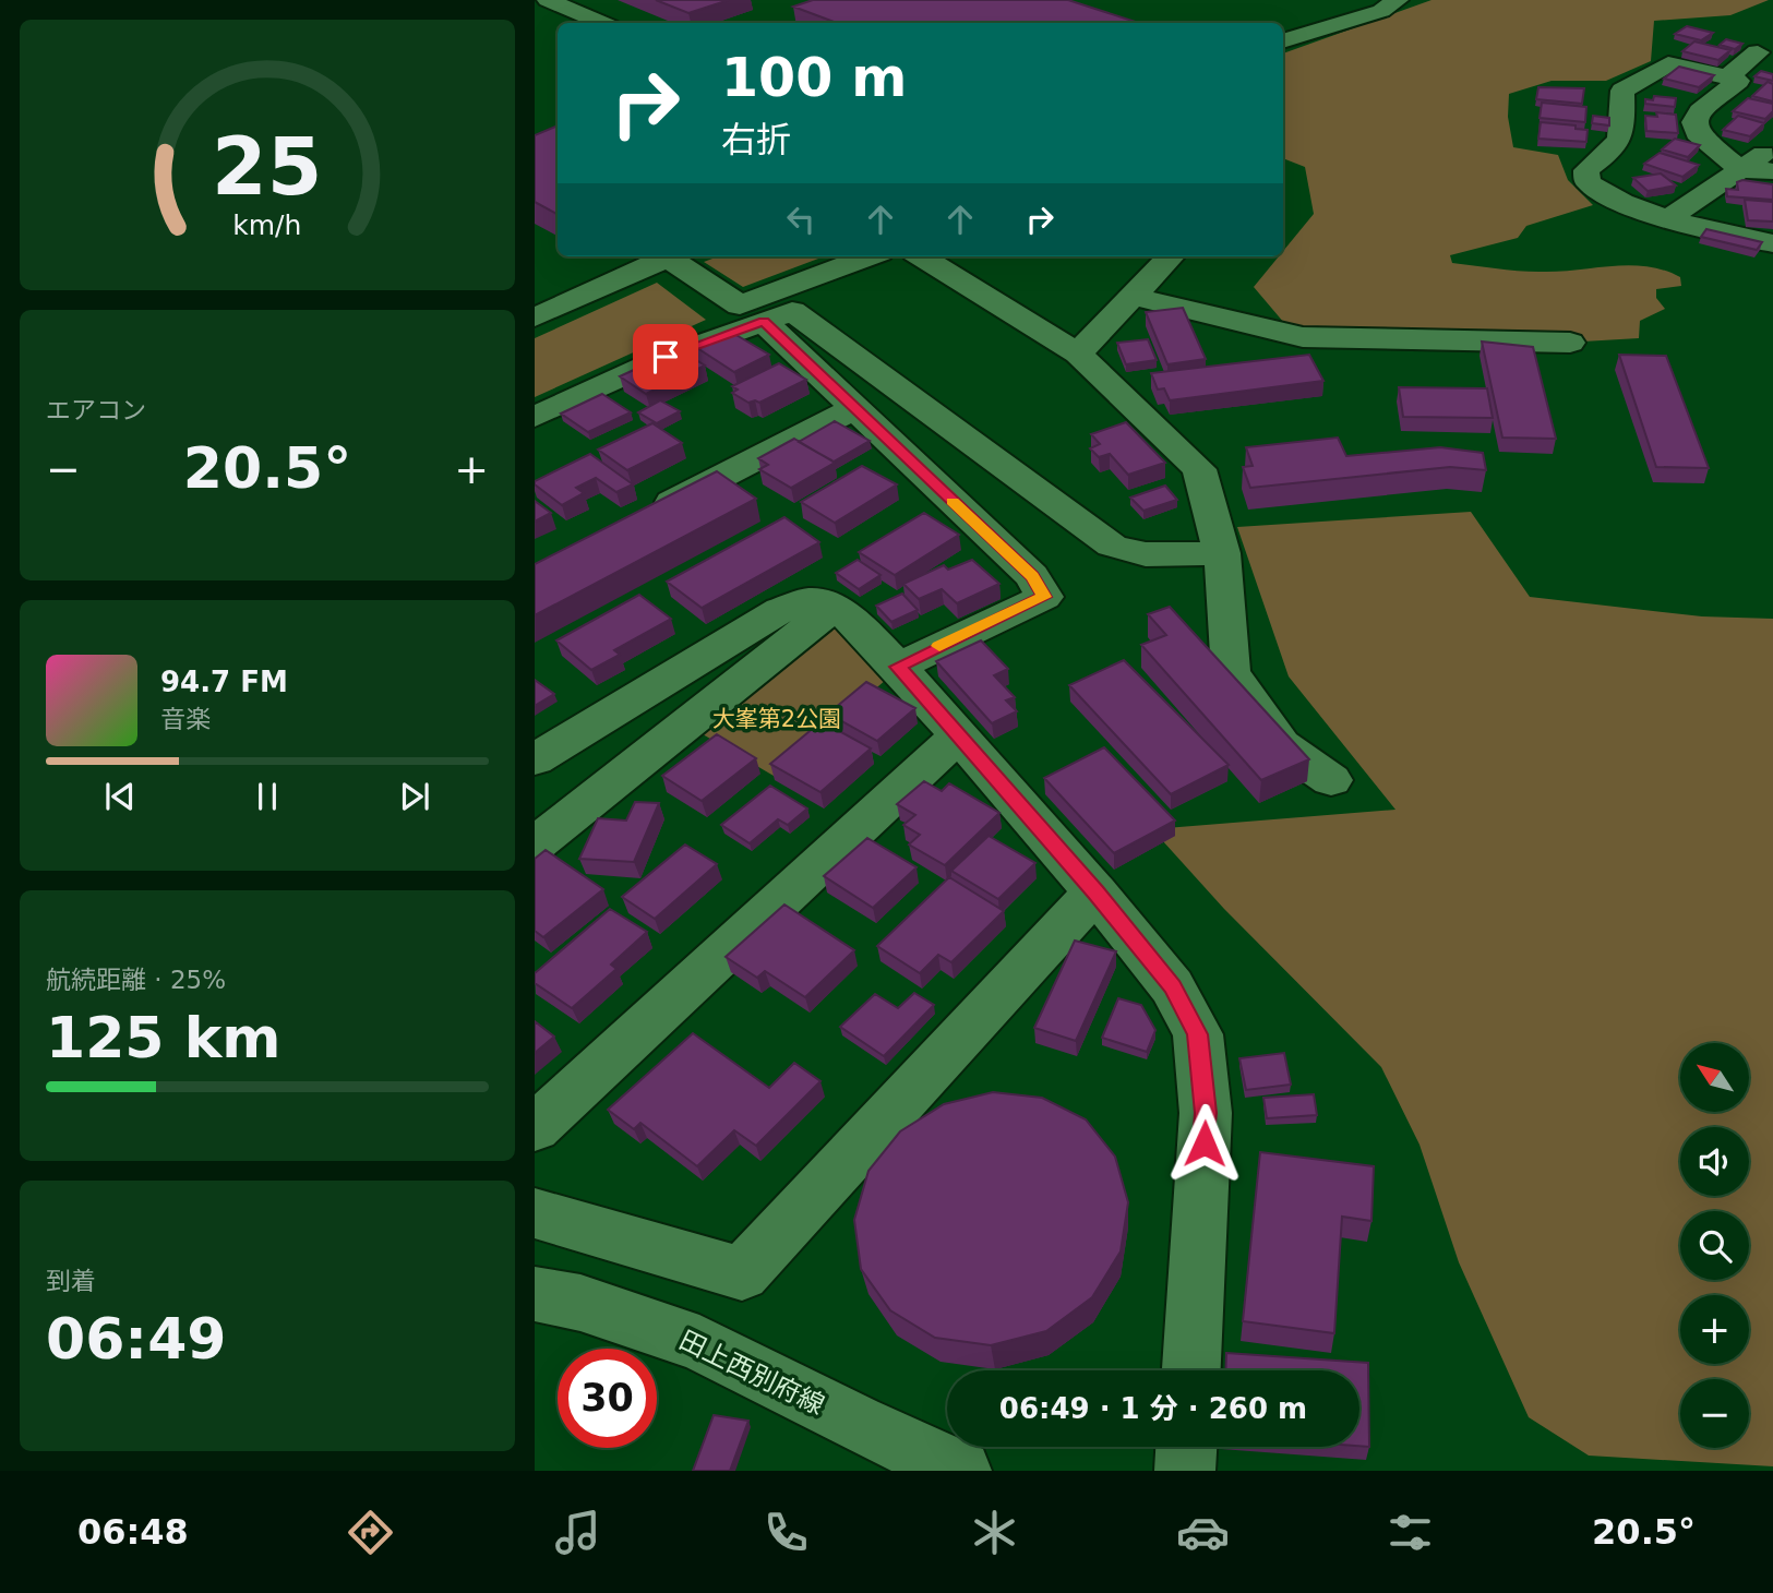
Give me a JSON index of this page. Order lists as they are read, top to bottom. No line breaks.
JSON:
{"streets":{"street":["田上西別府線"]},"parks":["大峯第2公園"],"north":"top left","page":{"turn":["100 m","右折"],"tile":["エアコン",["航続距離 · 25%","125 km"],["到着","06:49"]],"heat":["−","20.5°","+"],"song":["94.7 FM","音楽"],"map_buttons":["+","−"],"limit":"30","trip":"06:49 · 1 分 · 260 m","tabs":["06:48","20.5°"],"gauge":["25","km/h"]}}
